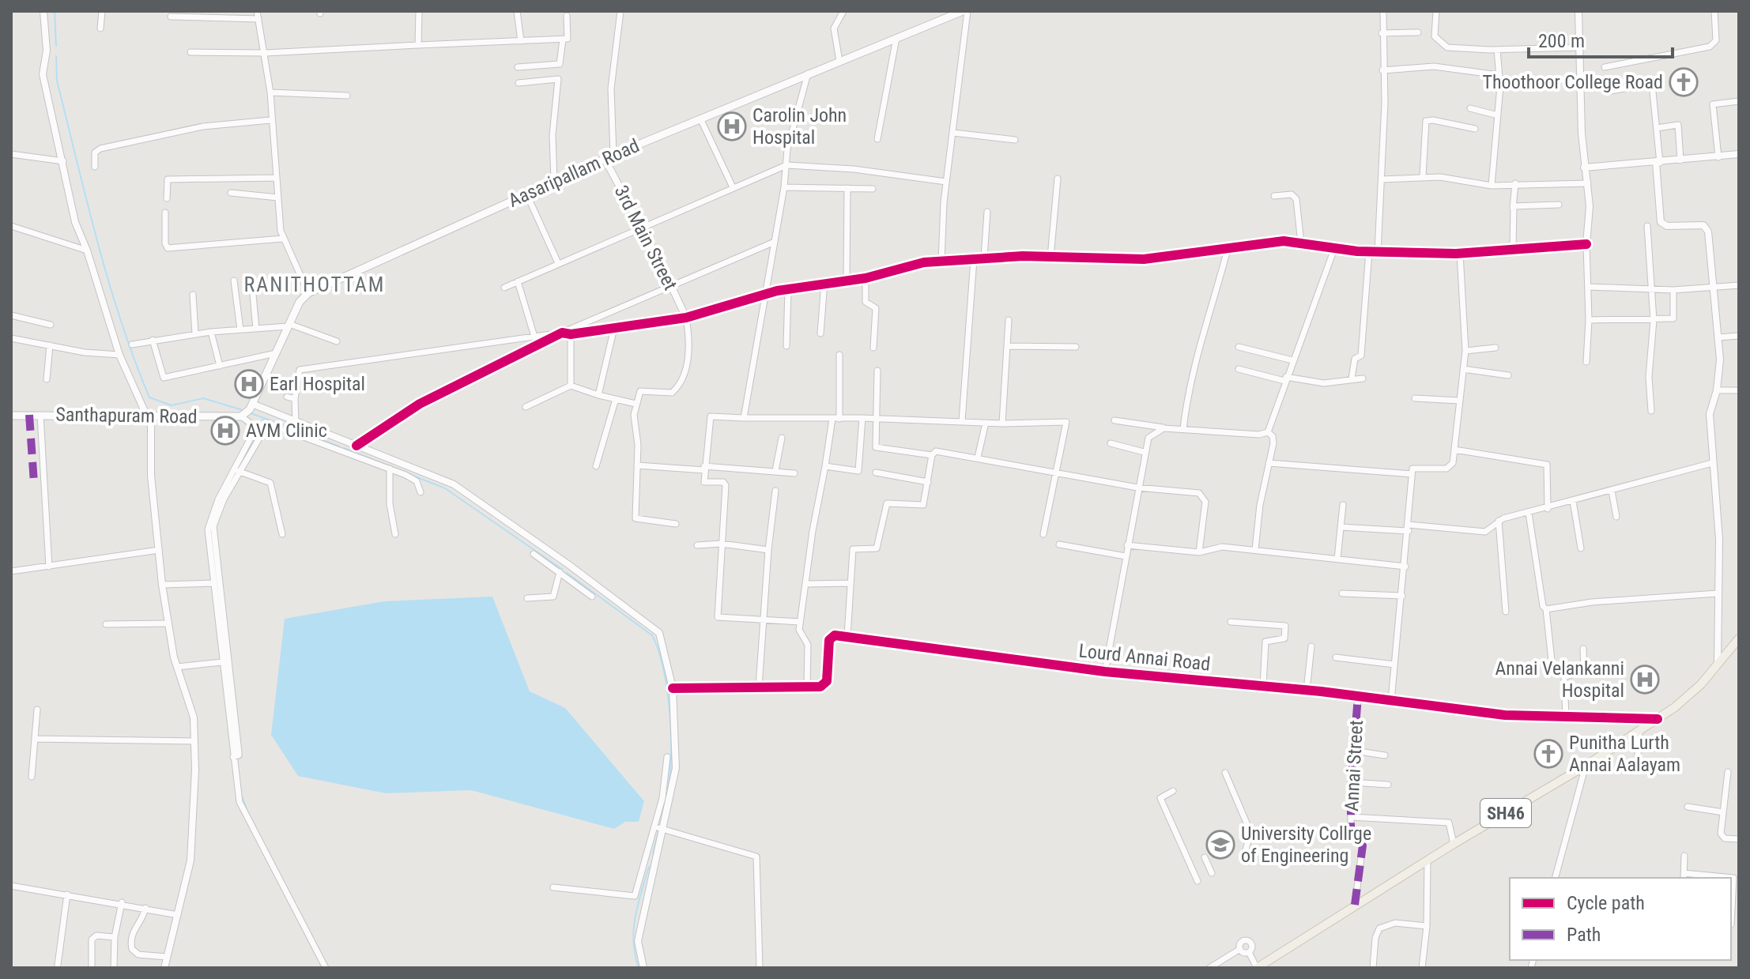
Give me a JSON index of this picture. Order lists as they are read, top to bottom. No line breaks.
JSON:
{"streets":{"main road":["Aasaripallam Road","Santhapuram Road","SH46"],"street":["3rd Main Street","Lourd Annai Road","Annai Street"]},"crossings":[["Aasaripallam Road","3rd Main Street"],["Lourd Annai Road","Annai Street"],["Lourd Annai Road","SH46"],["Annai Street","SH46"]],"districts":["RANITHOTTAM"],"places":{"church":["Thoothoor College Road","Punitha Lurth Annai Aalayam"],"hospital":["Carolin John Hospital","Earl Hospital","AVM Clinic","Annai Velankanni Hospital"],"school or university":["University Collrge of Engineering"]},"legend":["Cycle path","Path"],"scale_bar":"200 m"}
